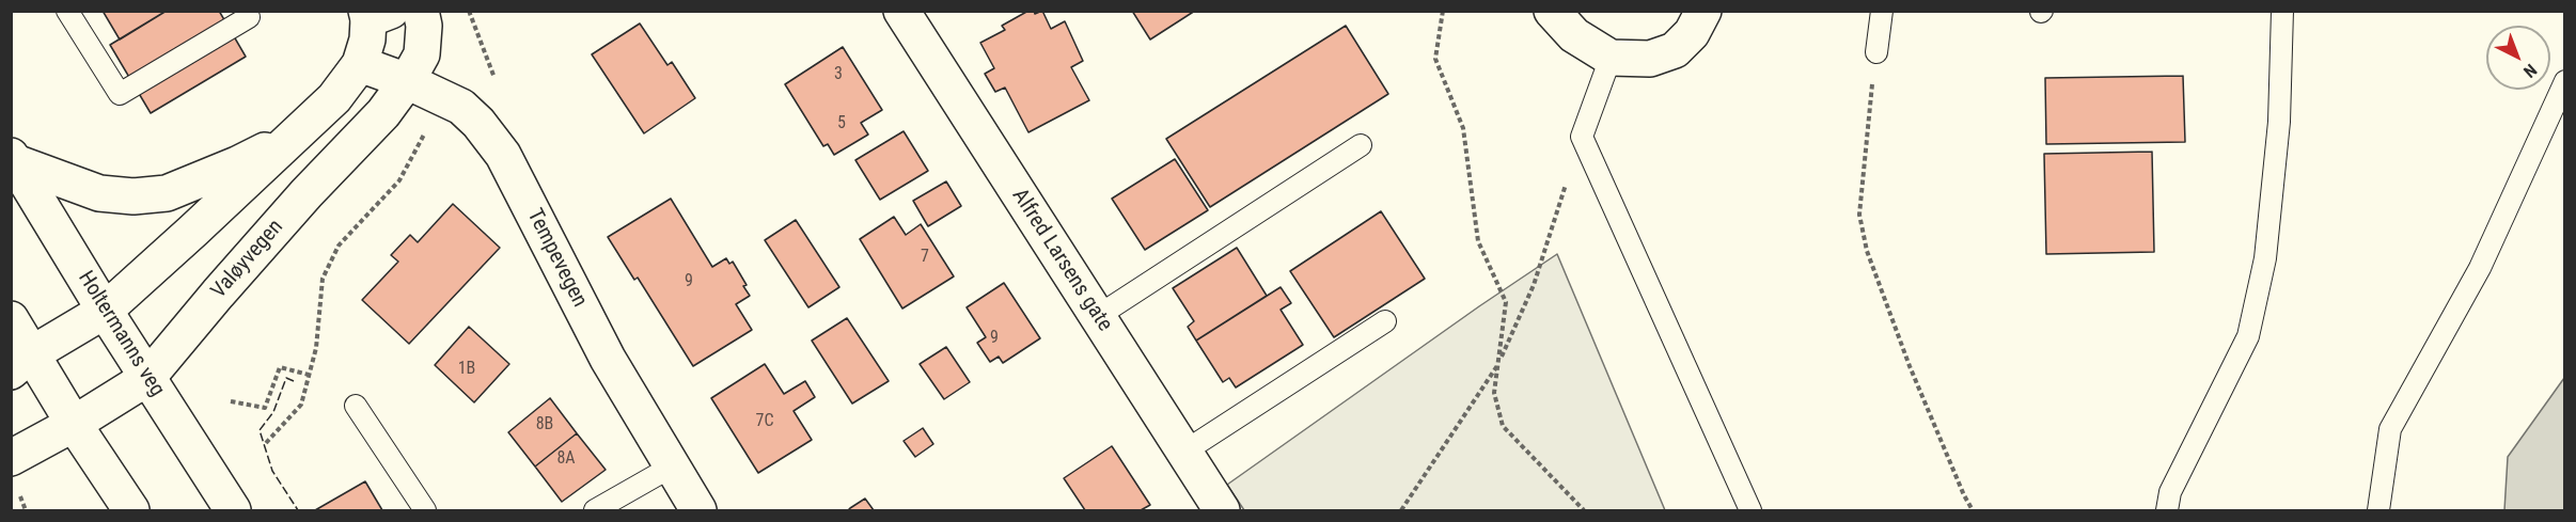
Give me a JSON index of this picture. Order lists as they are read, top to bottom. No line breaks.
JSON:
{"streets":{"street":["Tempevegen","Valøyvegen","Alfred Larsens gate","Holtermanns veg"]},"crossings":[["Tempevegen","Valøyvegen"],["Valøyvegen","Holtermanns veg"]],"house_numbers":["3","5","7","9","9","1B","7C","8B","8A"],"north":"bottom right"}
